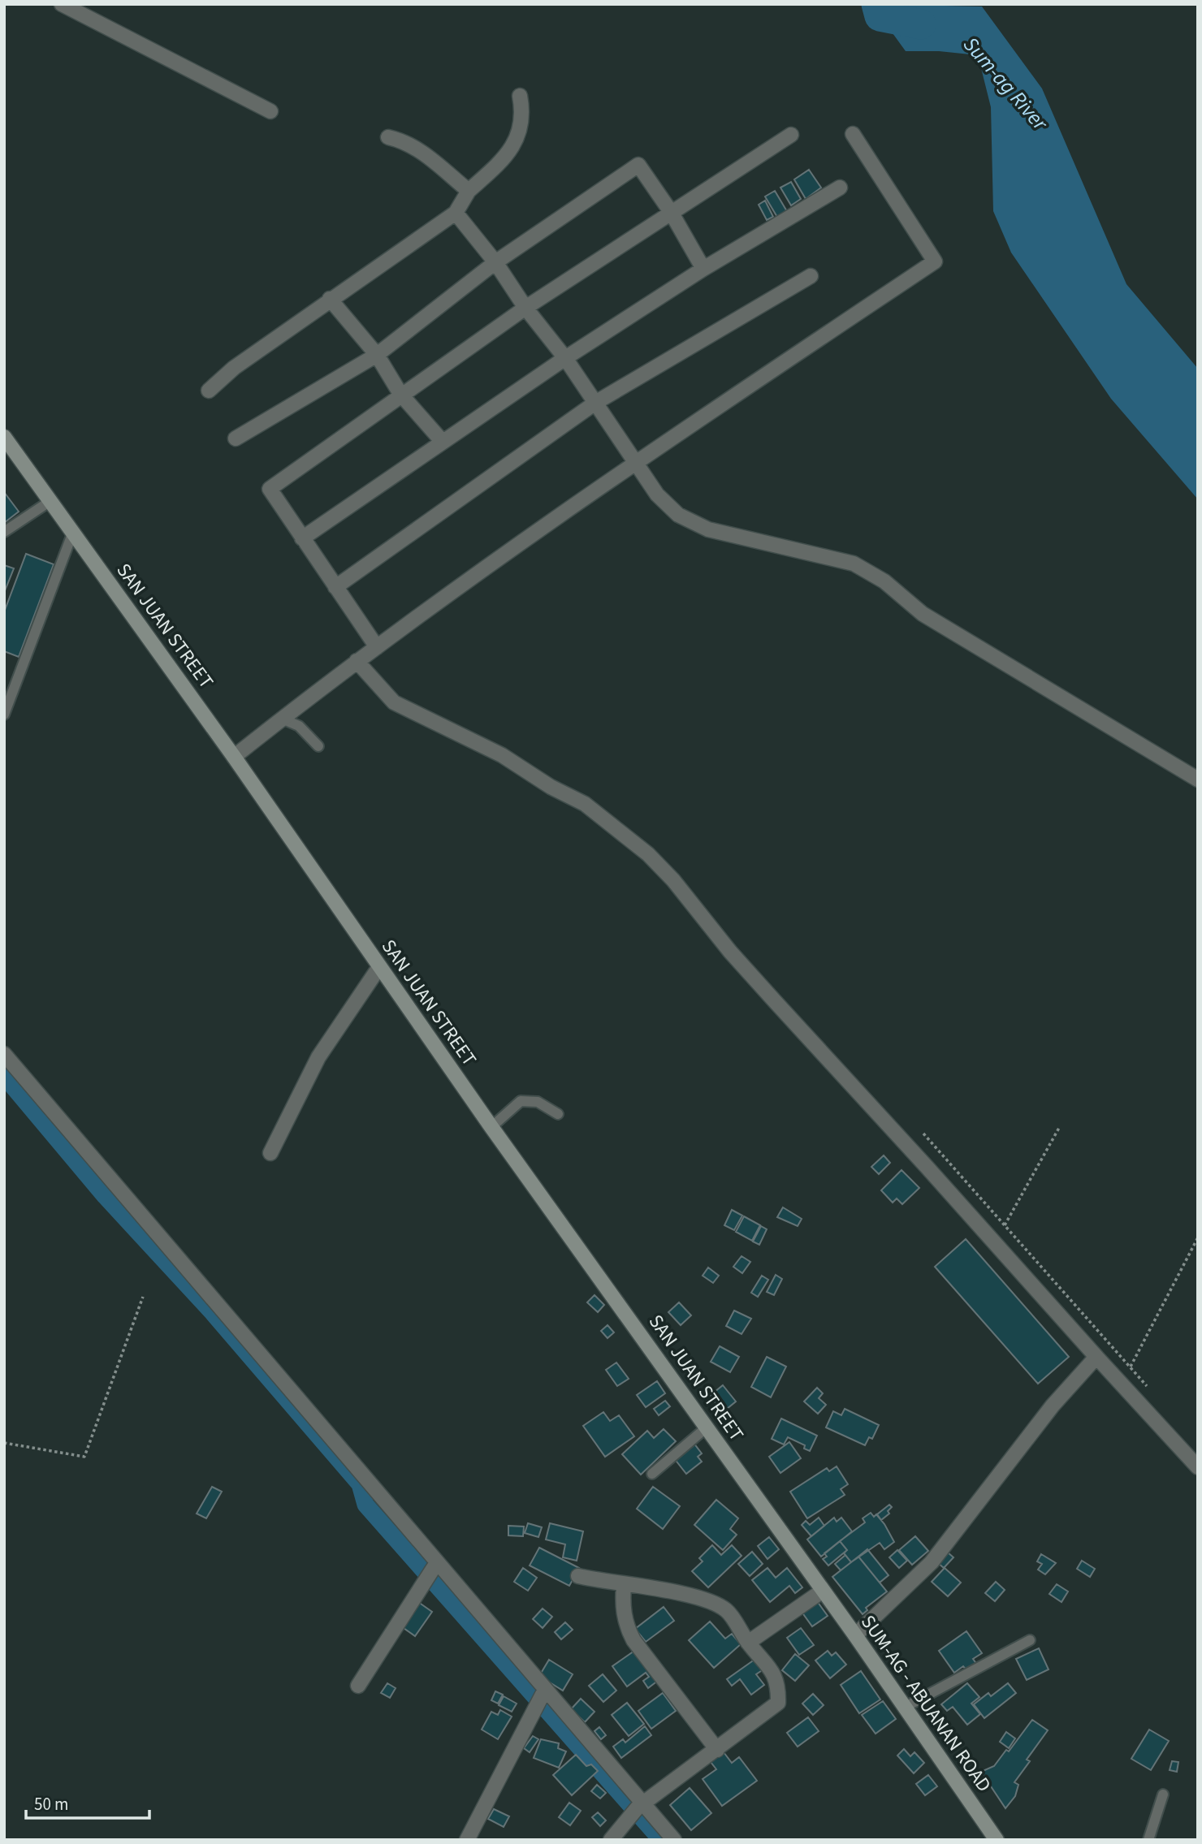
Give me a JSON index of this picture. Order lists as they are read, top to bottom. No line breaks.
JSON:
{"streets":{"main road":["SAN JUAN STREET","SUM-AG - ABUANAN ROAD"]},"crossings":[["SAN JUAN STREET","SUM-AG - ABUANAN ROAD"]],"water":["Sum-ag River"],"scale_bar":"50 m"}
